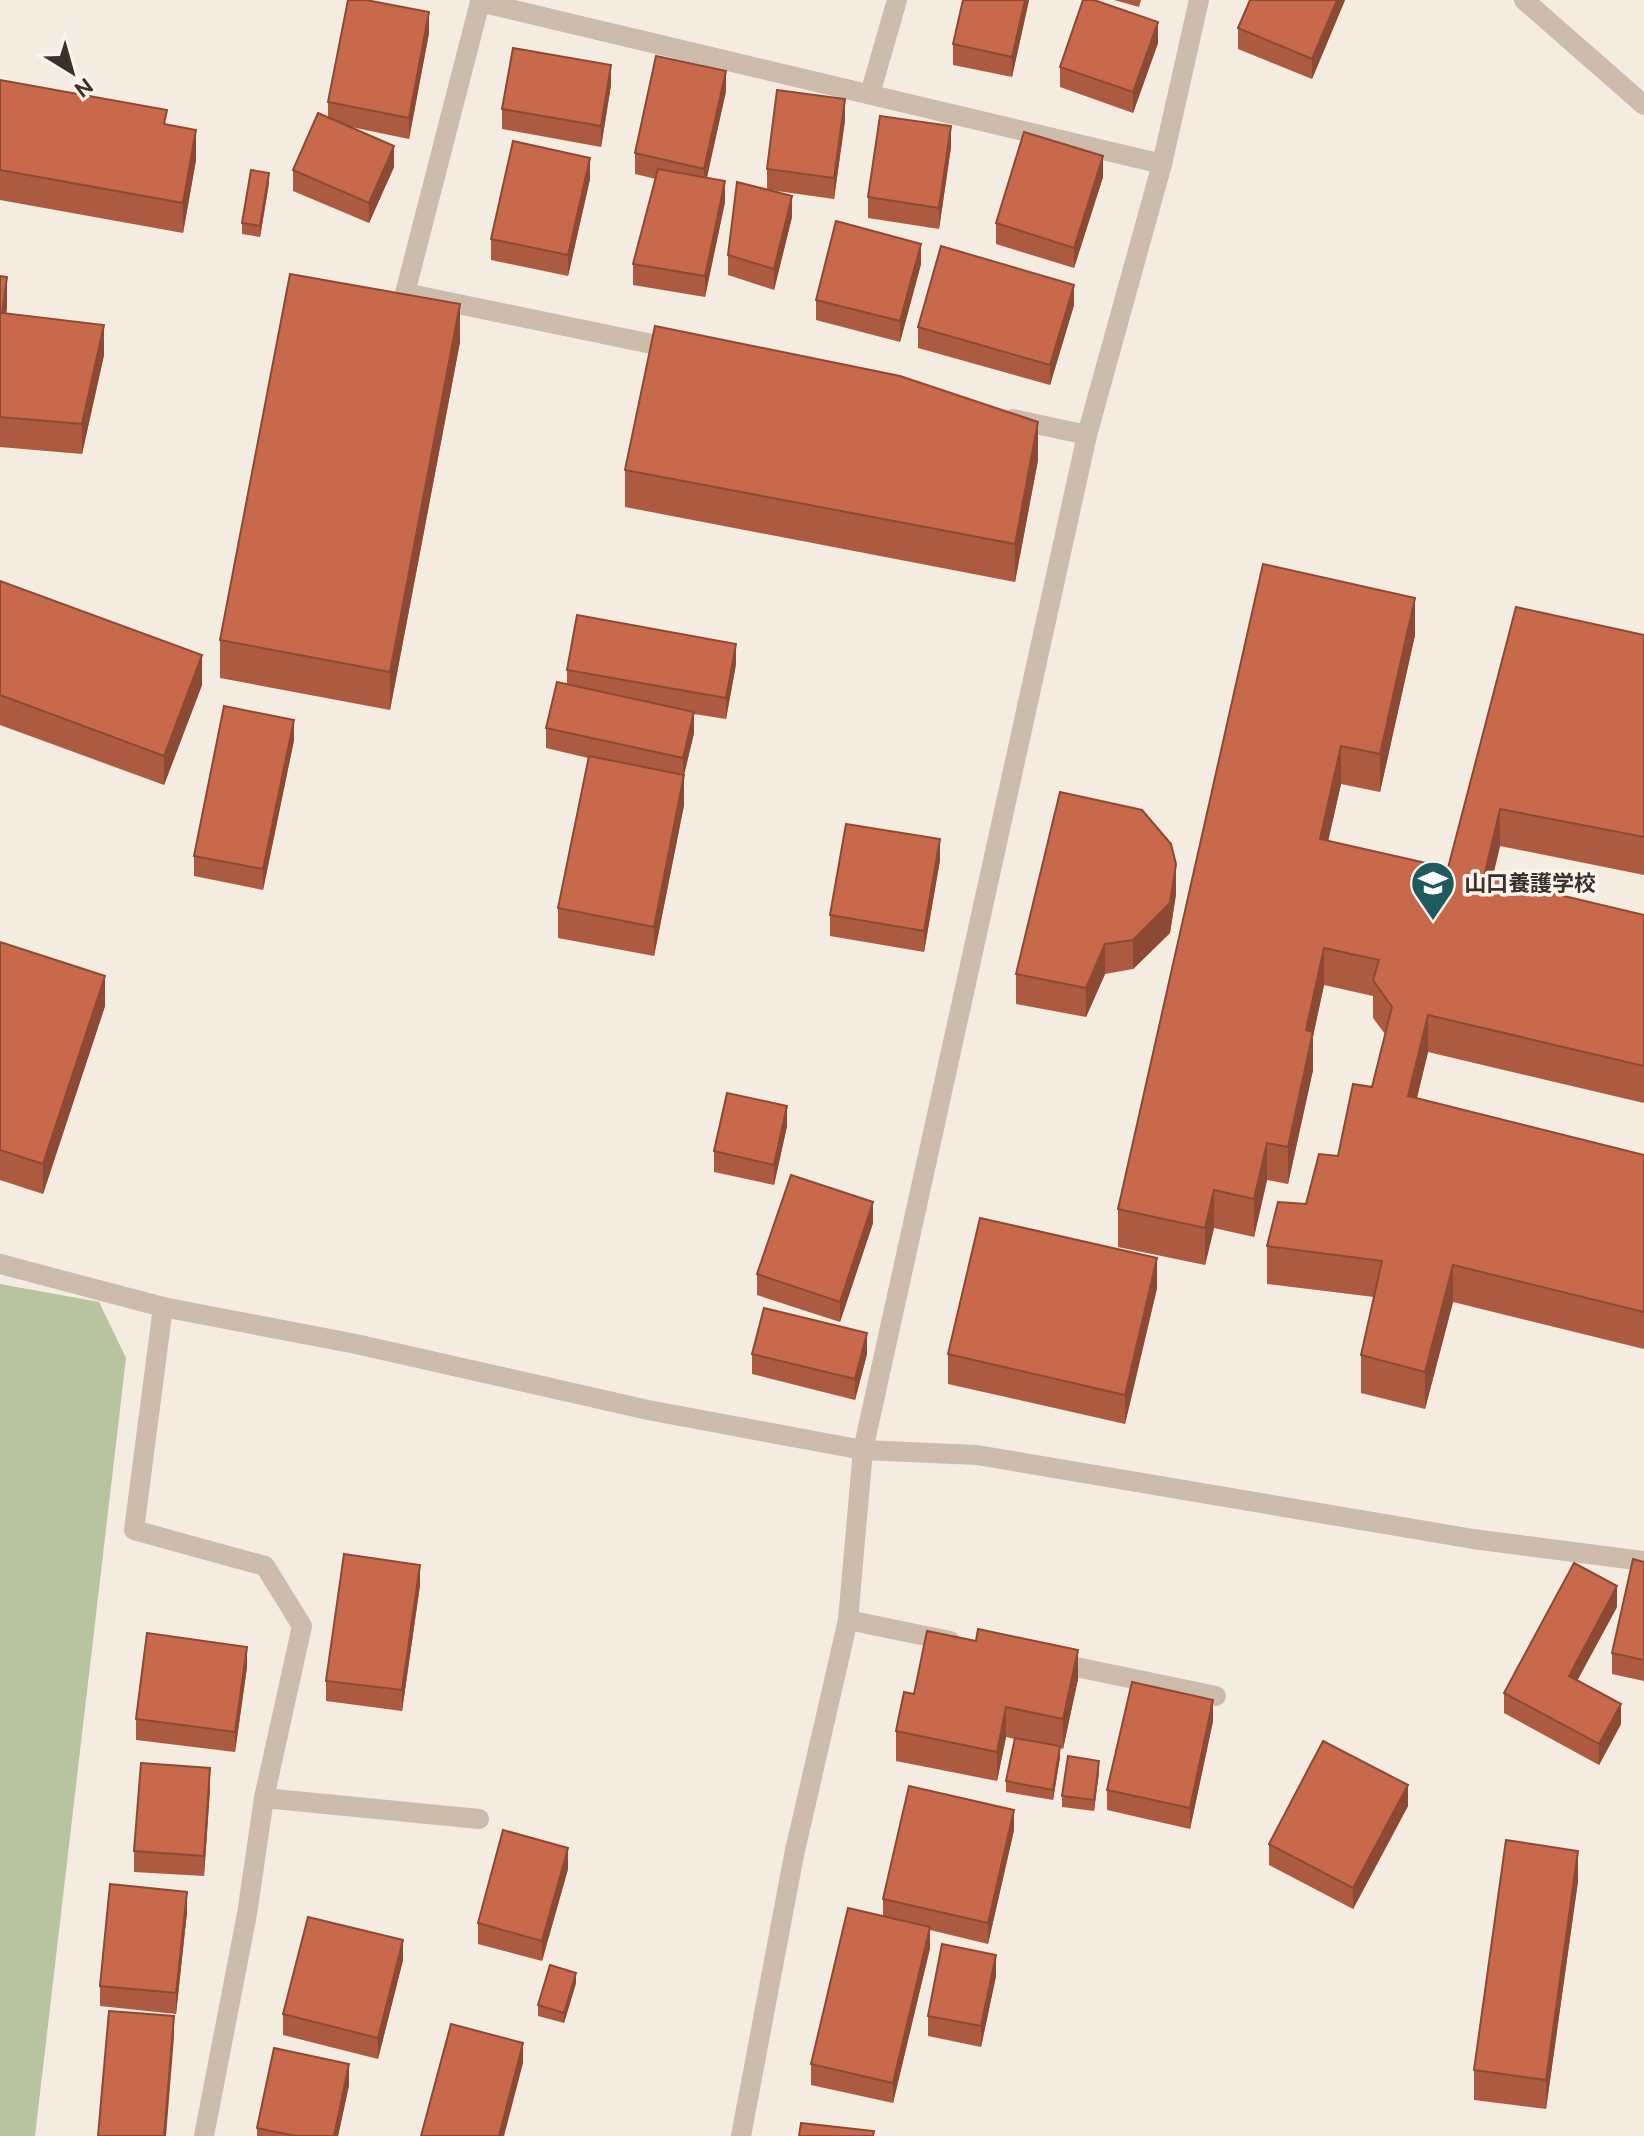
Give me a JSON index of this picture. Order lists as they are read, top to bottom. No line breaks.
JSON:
{"places":{"school or university":["山口養護学校"]},"north":"bottom right"}
